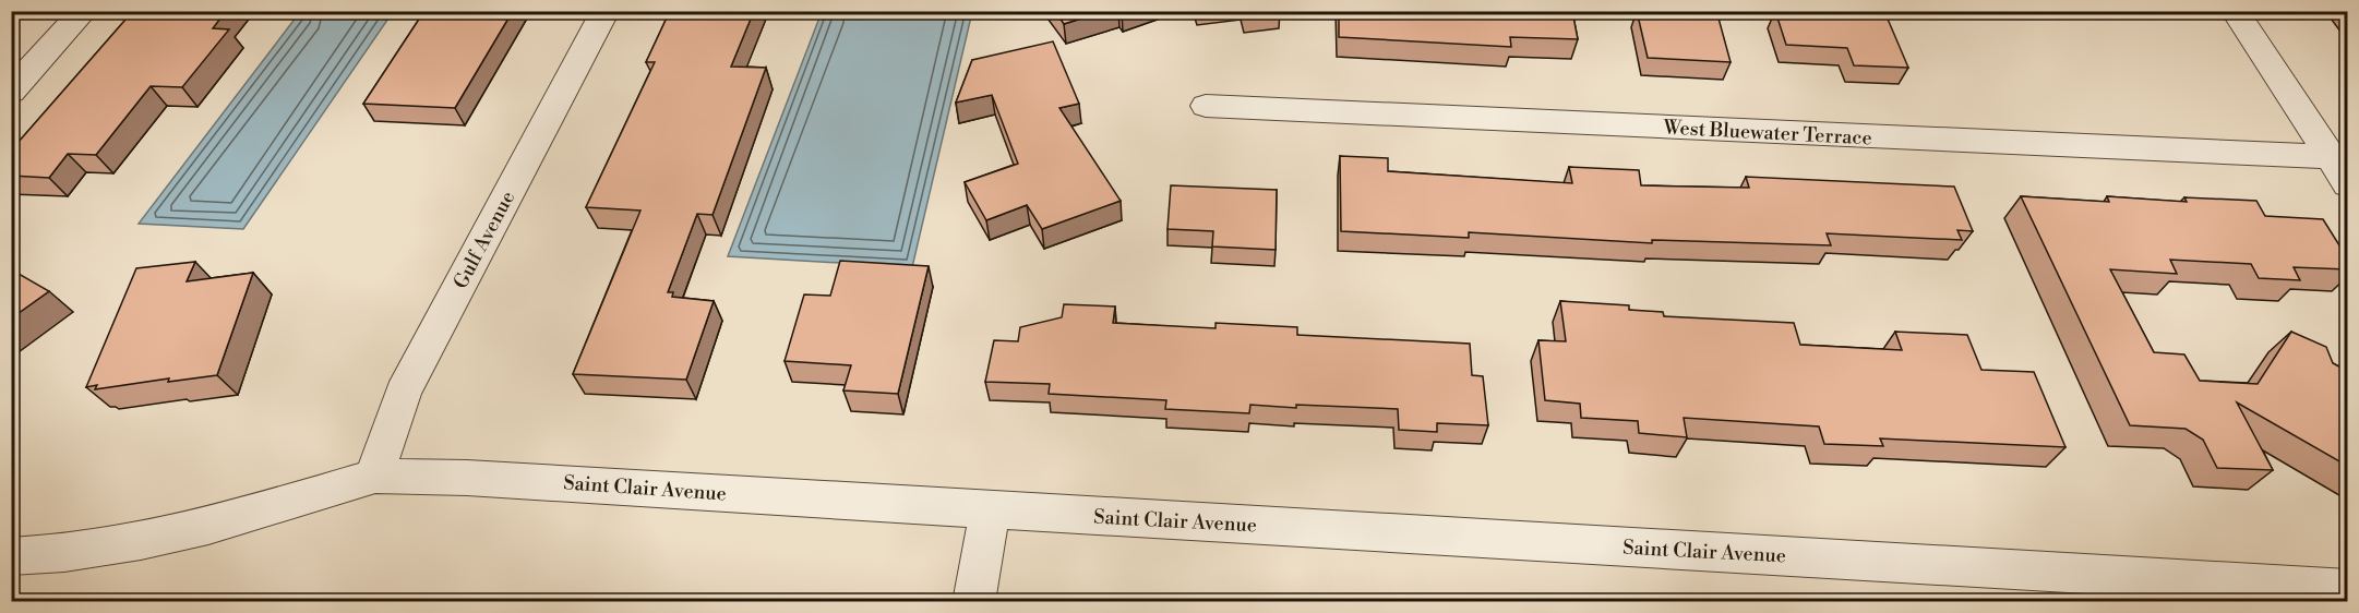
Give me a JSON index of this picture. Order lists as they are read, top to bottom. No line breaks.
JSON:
{"streets":{"street":["West Bluewater Terrace","Gulf Avenue","Saint Clair Avenue"]},"crossings":[["Gulf Avenue","Saint Clair Avenue"]]}
